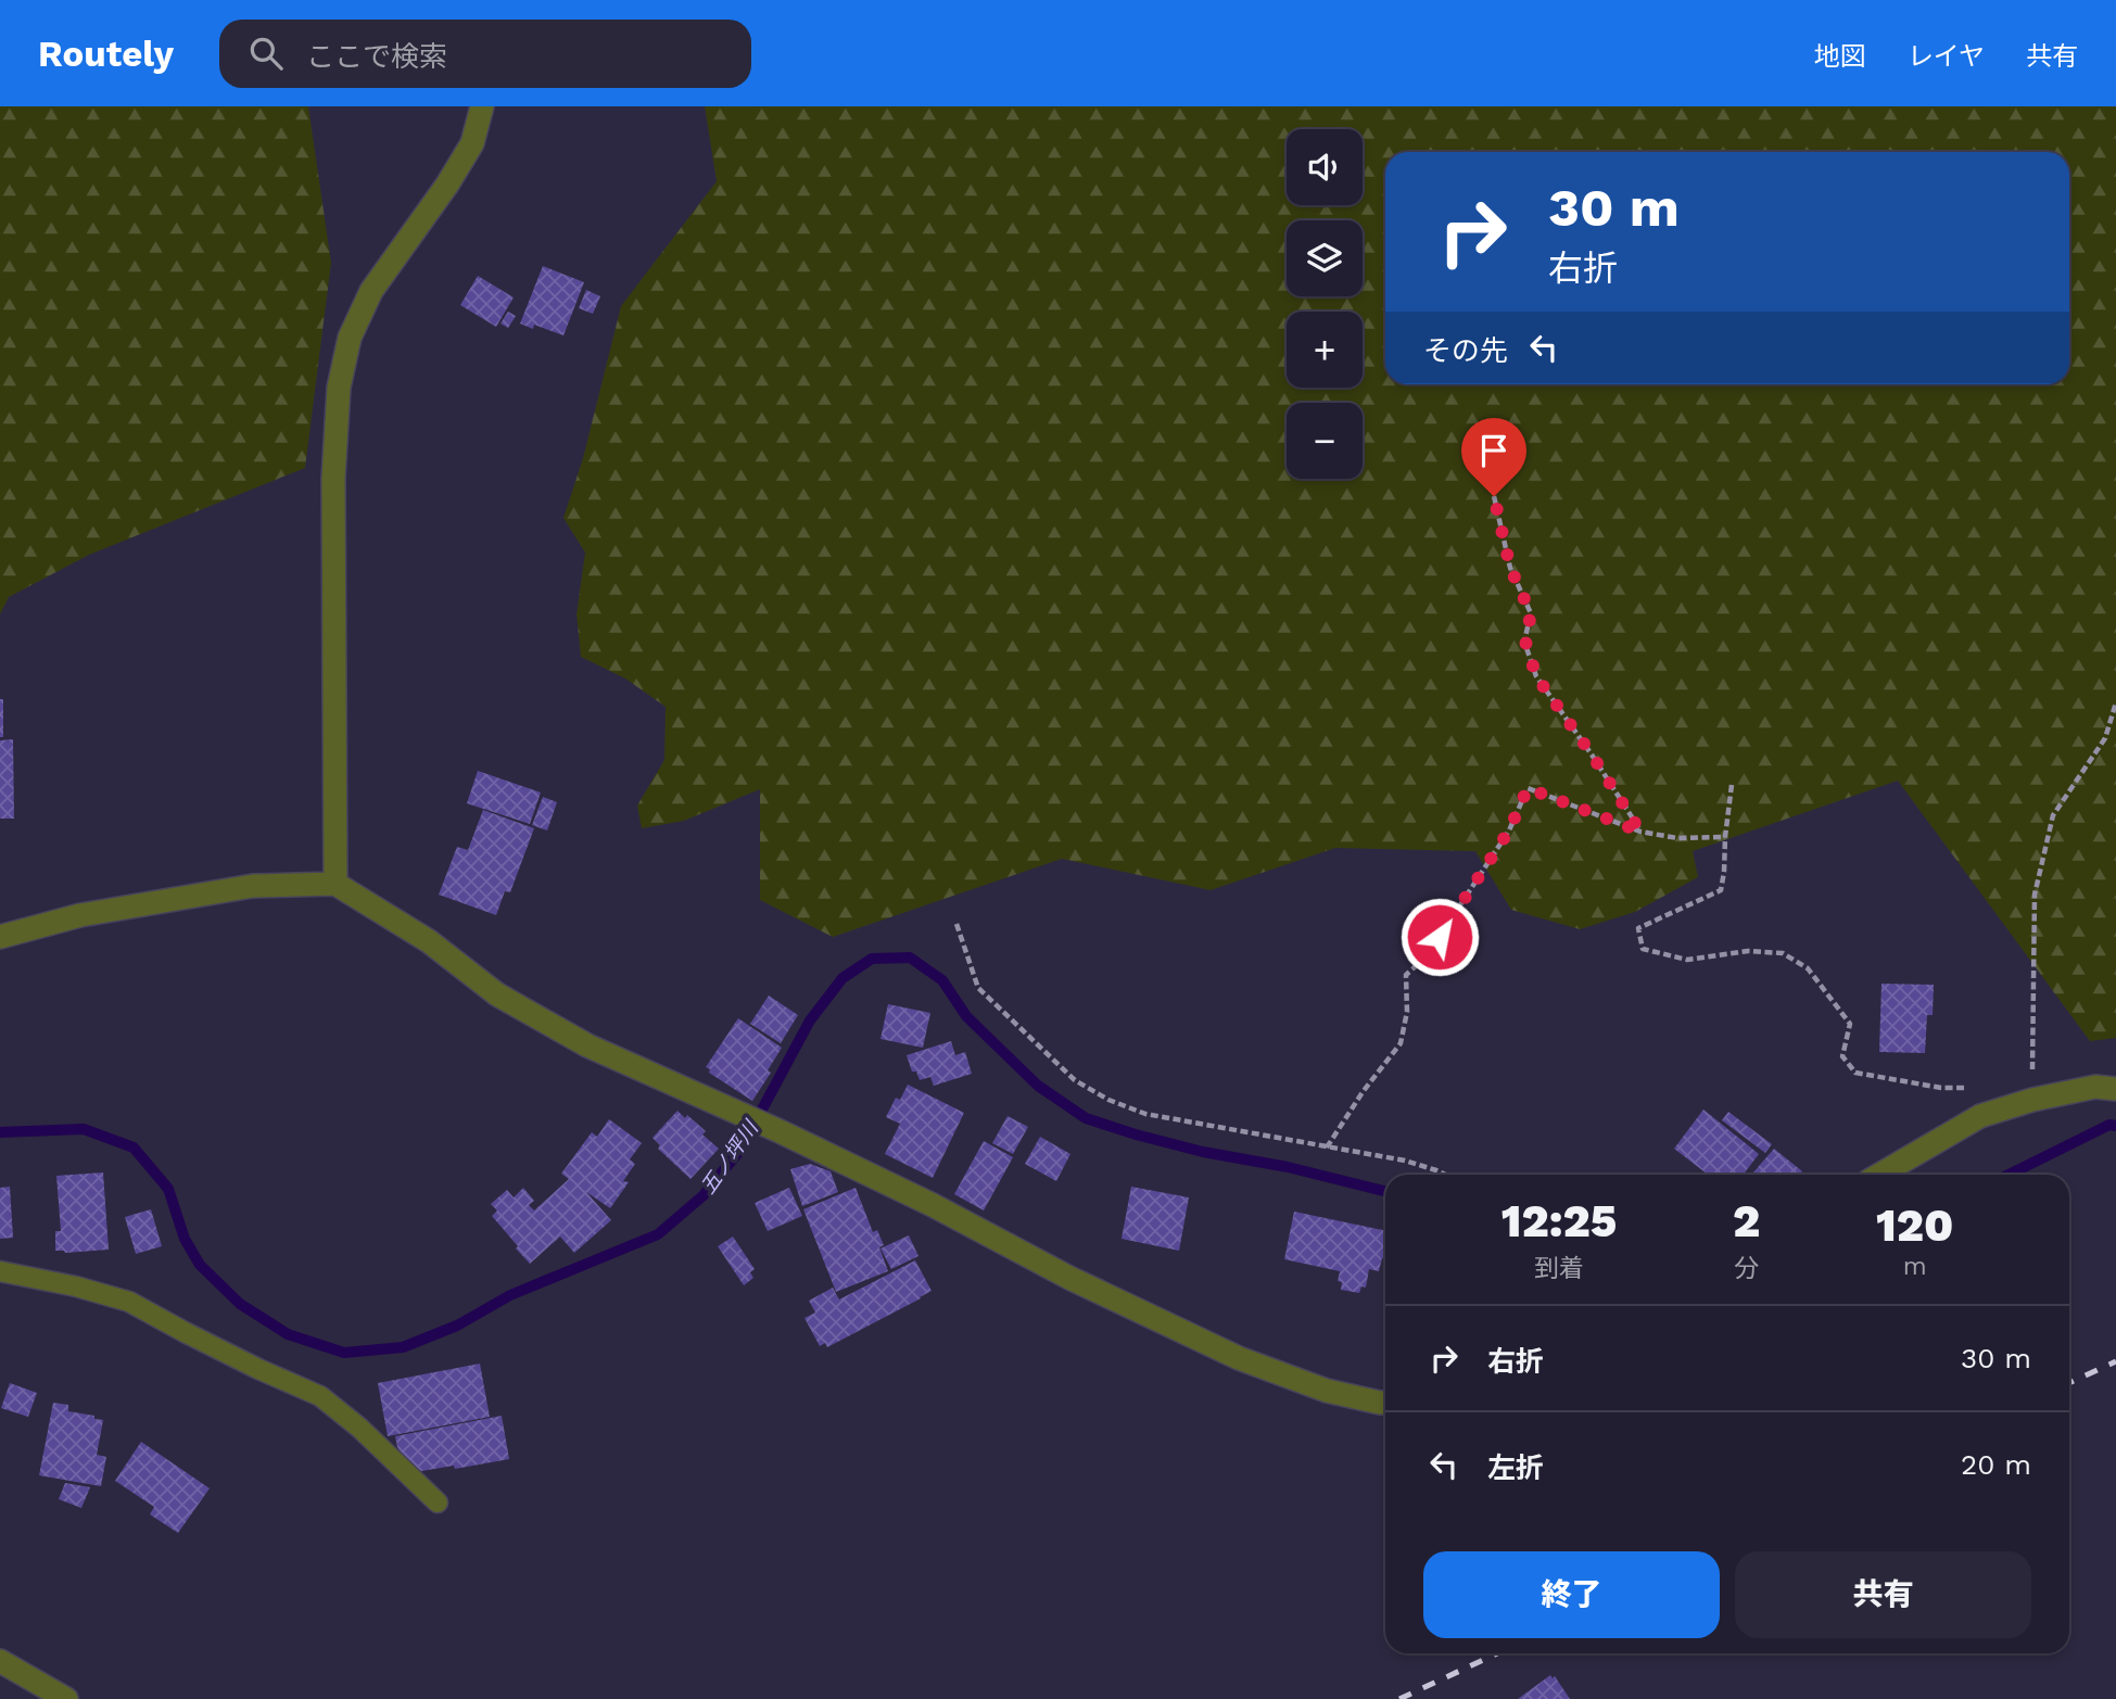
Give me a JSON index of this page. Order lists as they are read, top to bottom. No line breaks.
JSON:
{"water":["五ノ坪川"],"page":{"header":"Routely","search":"ここで検索","nav":["地図","レイヤ","共有"],"map_buttons":["+","−"],"turn":["30 m","右折"],"then":"その先","eta":["12:25","到着","2","分","120","m"],"list":[{"name":"右折","value":"30 m"},{"name":"左折","value":"20 m"}],"buttons":["終了","共有"]}}
